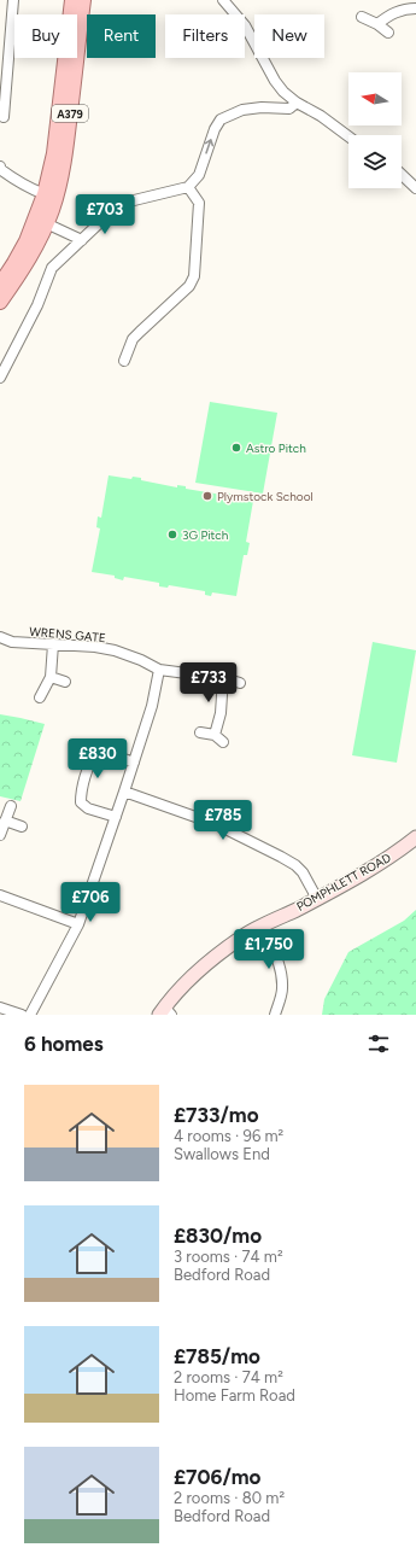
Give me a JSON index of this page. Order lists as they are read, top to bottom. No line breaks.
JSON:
{"streets":{"main road":["A379"],"street":["WRENS GATE","POMPHLETT ROAD"]},"places":["Astro Pitch","Plymstock School","3G Pitch"],"north":"left","page":{"chip":["Buy","Rent","Filters","New"],"price":["£703","£733","£830","£785","£706","£1,750"],"heading":"6 homes","list":[{"name":"£733/mo","note":"4 rooms · 96 m² · Swallows End"},{"name":"£830/mo","note":"3 rooms · 74 m² · Bedford Road"},{"name":"£785/mo","note":"2 rooms · 74 m² · Home Farm Road"},{"name":"£706/mo","note":"2 rooms · 80 m² · Bedford Road"}]}}
